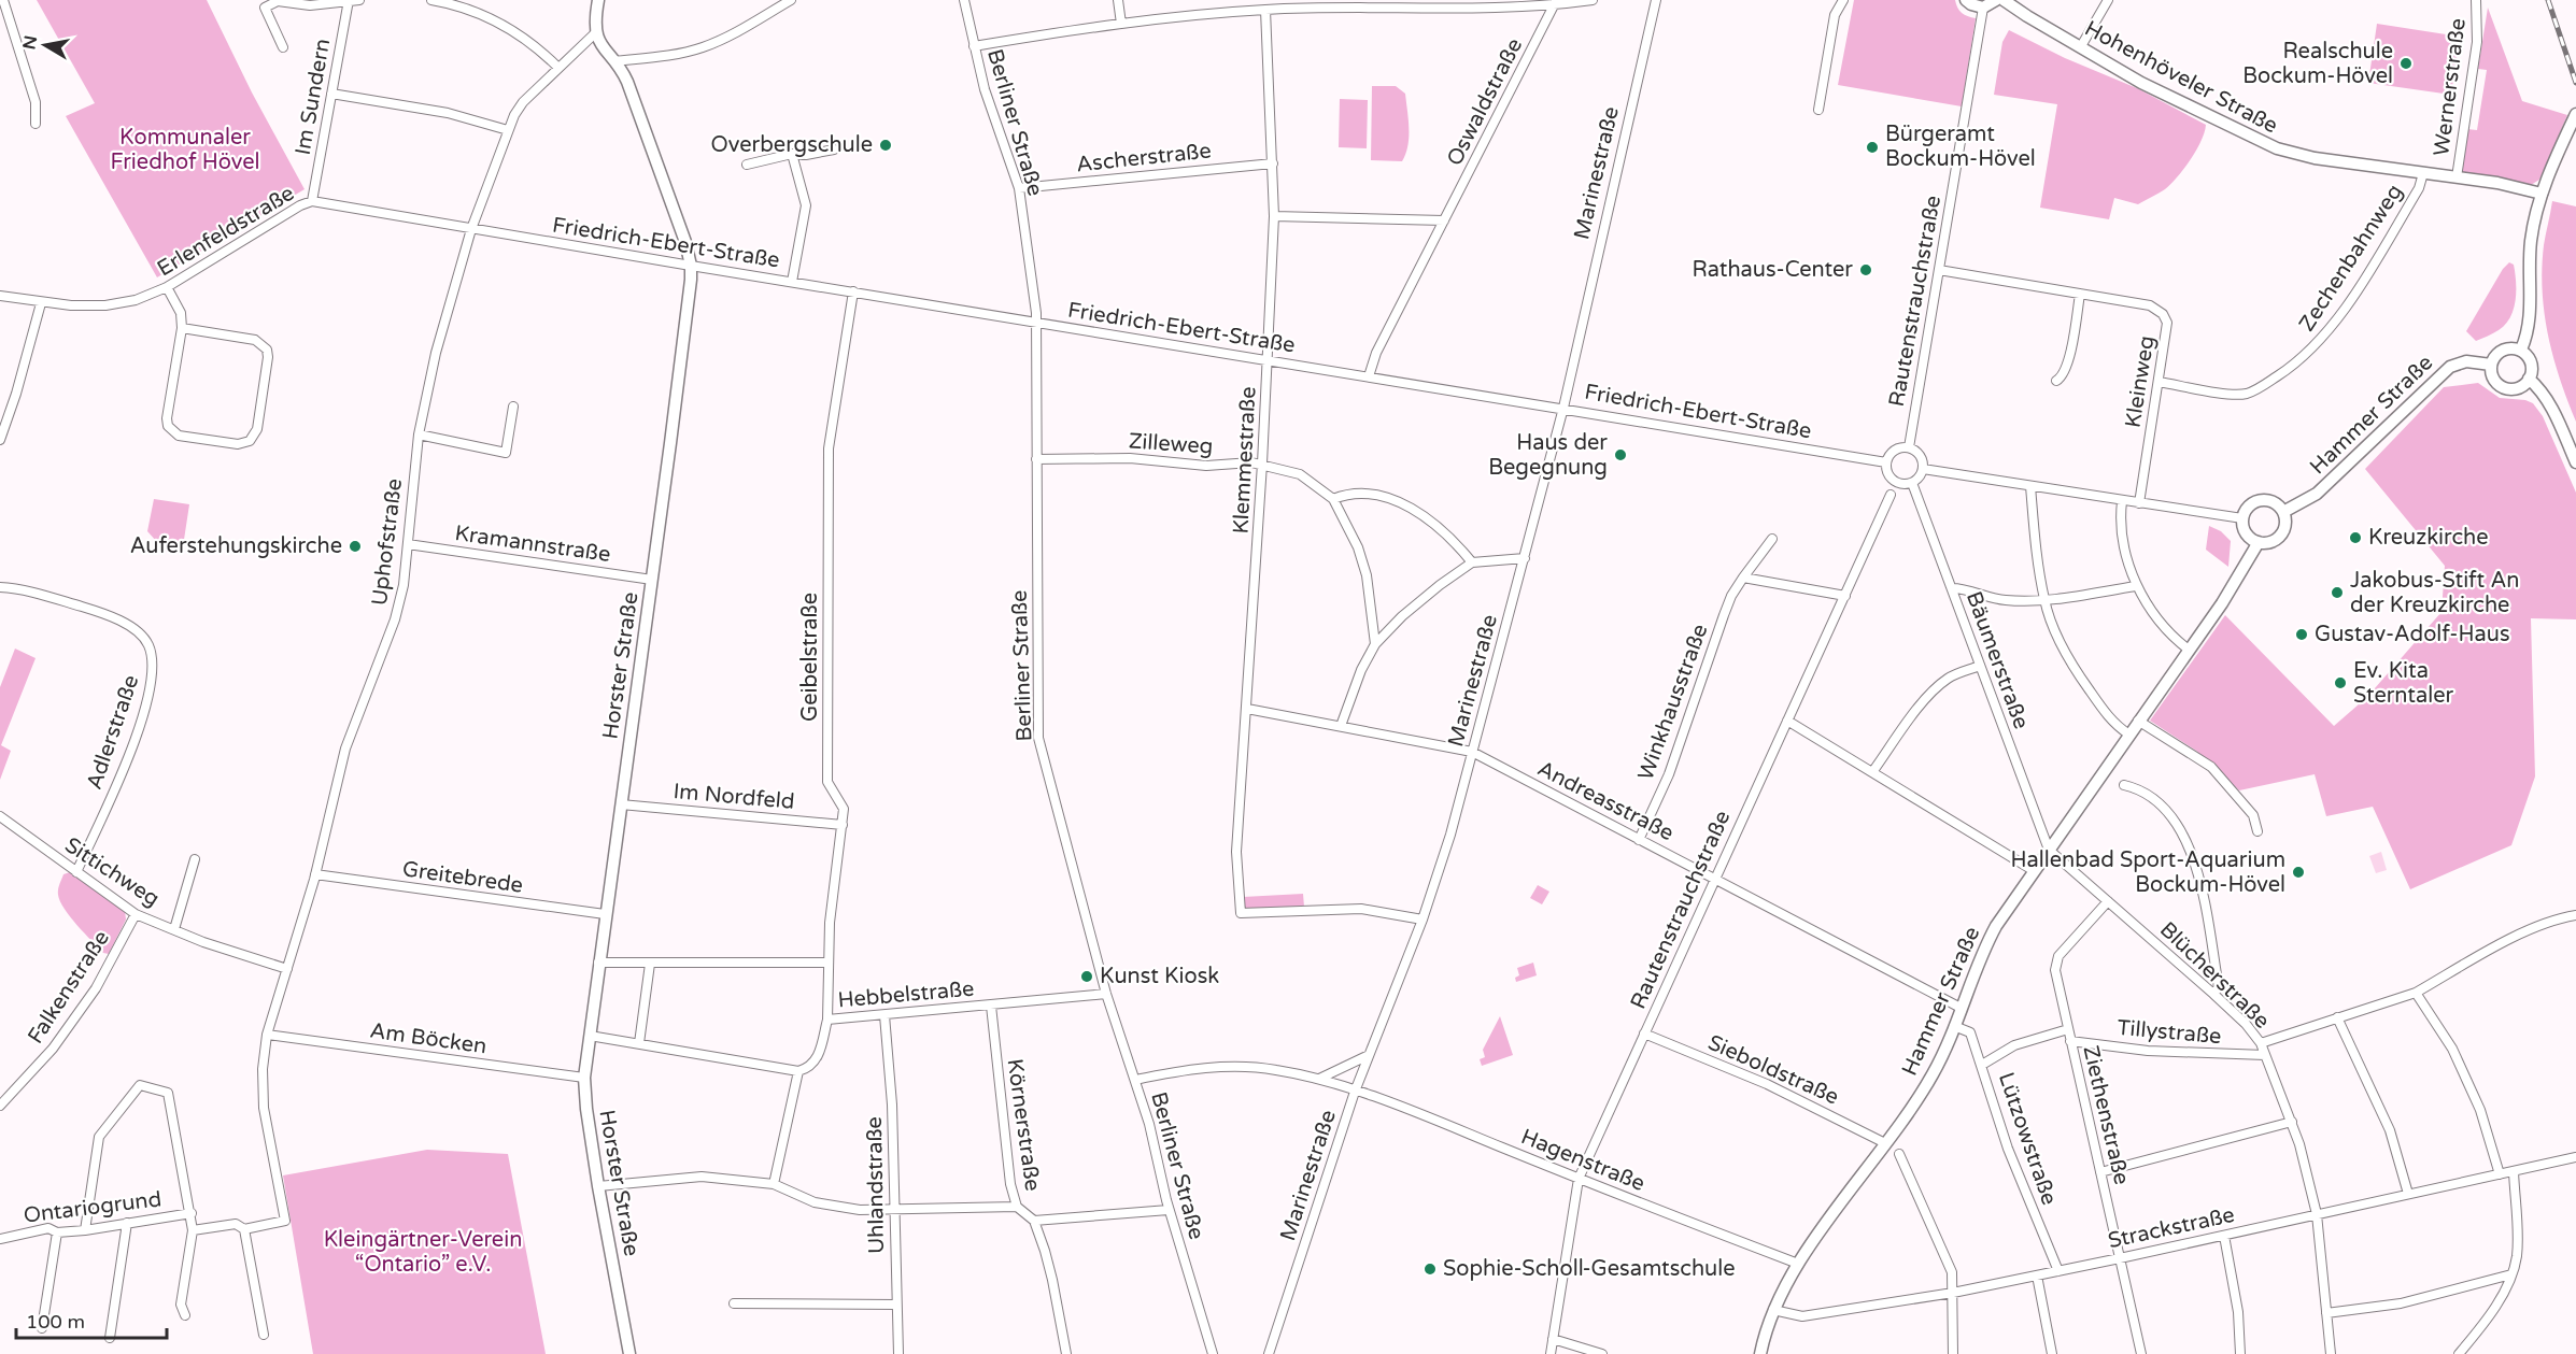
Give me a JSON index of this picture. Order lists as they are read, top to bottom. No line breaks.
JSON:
{"streets":{"street":["Hohenhöveler Straße","Wernerstraße","Im Sundern","Oswaldstraße","Berliner Straße","Ascherstraße","Marinestraße","Erlenfeldstraße","Friedrich-Ebert-Straße","Zechenbahnweg","Rautenstrauchstraße","Kleinweg","Hammer Straße","Zilleweg","Klemmestraße","Uphofstraße","Kramannstraße","Geibelstraße","Bäumerstraße","Horster Straße","Winkhausstraße","Adlerstraße","Im Nordfeld","Andreasstraße","Sittichweg","Greitebrede","Blücherstraße","Falkenstraße","Hebbelstraße","Tillystraße","Am Böcken","Sieboldstraße","Ziethenstraße","Körnerstraße","Lützowstraße","Hagenstraße","Uhlandstraße","Ontariogrund","Strackstraße"]},"crossings":[["Hohenhöveler Straße","Wernerstraße"],["Hohenhöveler Straße","Zechenbahnweg"],["Im Sundern","Erlenfeldstraße"],["Oswaldstraße","Friedrich-Ebert-Straße"],["Berliner Straße","Ascherstraße"],["Berliner Straße","Friedrich-Ebert-Straße"],["Berliner Straße","Zilleweg"],["Berliner Straße","Hebbelstraße"],["Ascherstraße","Klemmestraße"],["Marinestraße","Friedrich-Ebert-Straße"],["Marinestraße","Klemmestraße"],["Marinestraße","Andreasstraße"],["Marinestraße","Hagenstraße"],["Erlenfeldstraße","Friedrich-Ebert-Straße"],["Erlenfeldstraße","Uphofstraße"],["Friedrich-Ebert-Straße","Rautenstrauchstraße"],["Friedrich-Ebert-Straße","Klemmestraße"],["Friedrich-Ebert-Straße","Uphofstraße"],["Friedrich-Ebert-Straße","Geibelstraße"],["Friedrich-Ebert-Straße","Bäumerstraße"],["Friedrich-Ebert-Straße","Horster Straße"],["Zechenbahnweg","Kleinweg"],["Rautenstrauchstraße","Kleinweg"],["Rautenstrauchstraße","Bäumerstraße"],["Rautenstrauchstraße","Andreasstraße"],["Rautenstrauchstraße","Sieboldstraße"],["Rautenstrauchstraße","Hagenstraße"],["Hammer Straße","Bäumerstraße"],["Hammer Straße","Andreasstraße"],["Hammer Straße","Blücherstraße"],["Hammer Straße","Sieboldstraße"],["Hammer Straße","Lützowstraße"],["Hammer Straße","Hagenstraße"],["Hammer Straße","Strackstraße"],["Zilleweg","Klemmestraße"],["Klemmestraße","Andreasstraße"],["Uphofstraße","Kramannstraße"],["Uphofstraße","Horster Straße"],["Uphofstraße","Sittichweg"],["Uphofstraße","Greitebrede"],["Uphofstraße","Am Böcken"],["Kramannstraße","Horster Straße"],["Geibelstraße","Im Nordfeld"],["Geibelstraße","Hebbelstraße"],["Bäumerstraße","Blücherstraße"],["Horster Straße","Im Nordfeld"],["Horster Straße","Greitebrede"],["Horster Straße","Am Böcken"],["Winkhausstraße","Andreasstraße"],["Adlerstraße","Sittichweg"],["Sittichweg","Falkenstraße"],["Blücherstraße","Tillystraße"],["Blücherstraße","Ziethenstraße"],["Blücherstraße","Strackstraße"],["Hebbelstraße","Körnerstraße"],["Hebbelstraße","Uhlandstraße"],["Tillystraße","Ziethenstraße"],["Ziethenstraße","Strackstraße"],["Lützowstraße","Strackstraße"]],"parks":["Kommunaler Friedhof Hövel","Kleingärtner-Verein “Ontario” e.V."],"places":["Realschule Bockum-Hövel","Overbergschule","Bürgeramt Bockum-Hövel","Rathaus-Center","Haus der Begegnung","Kreuzkirche","Auferstehungskirche","Jakobus-Stift An der Kreuzkirche","Gustav-Adolf-Haus","Ev. Kita Sterntaler","Hallenbad Sport-Aquarium Bockum-Hövel","Kunst Kiosk","Sophie-Scholl-Gesamtschule"],"scale_bar":"100 m","north":"left"}
